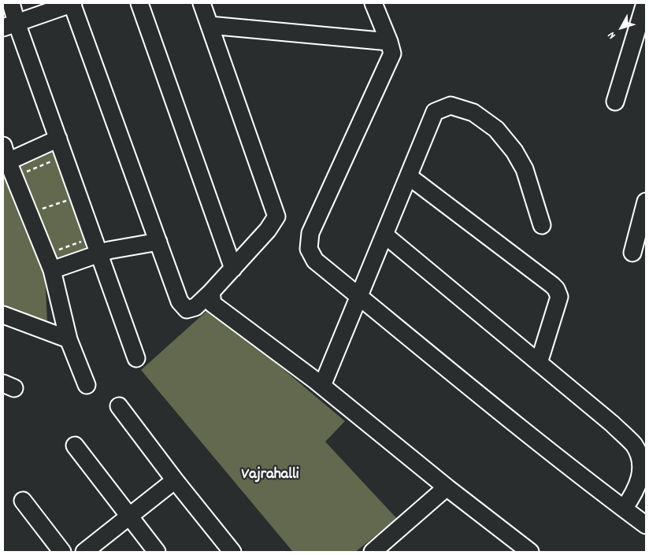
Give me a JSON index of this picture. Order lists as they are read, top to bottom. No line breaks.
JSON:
{"districts":["Vajrahalli"],"north":"bottom left"}
